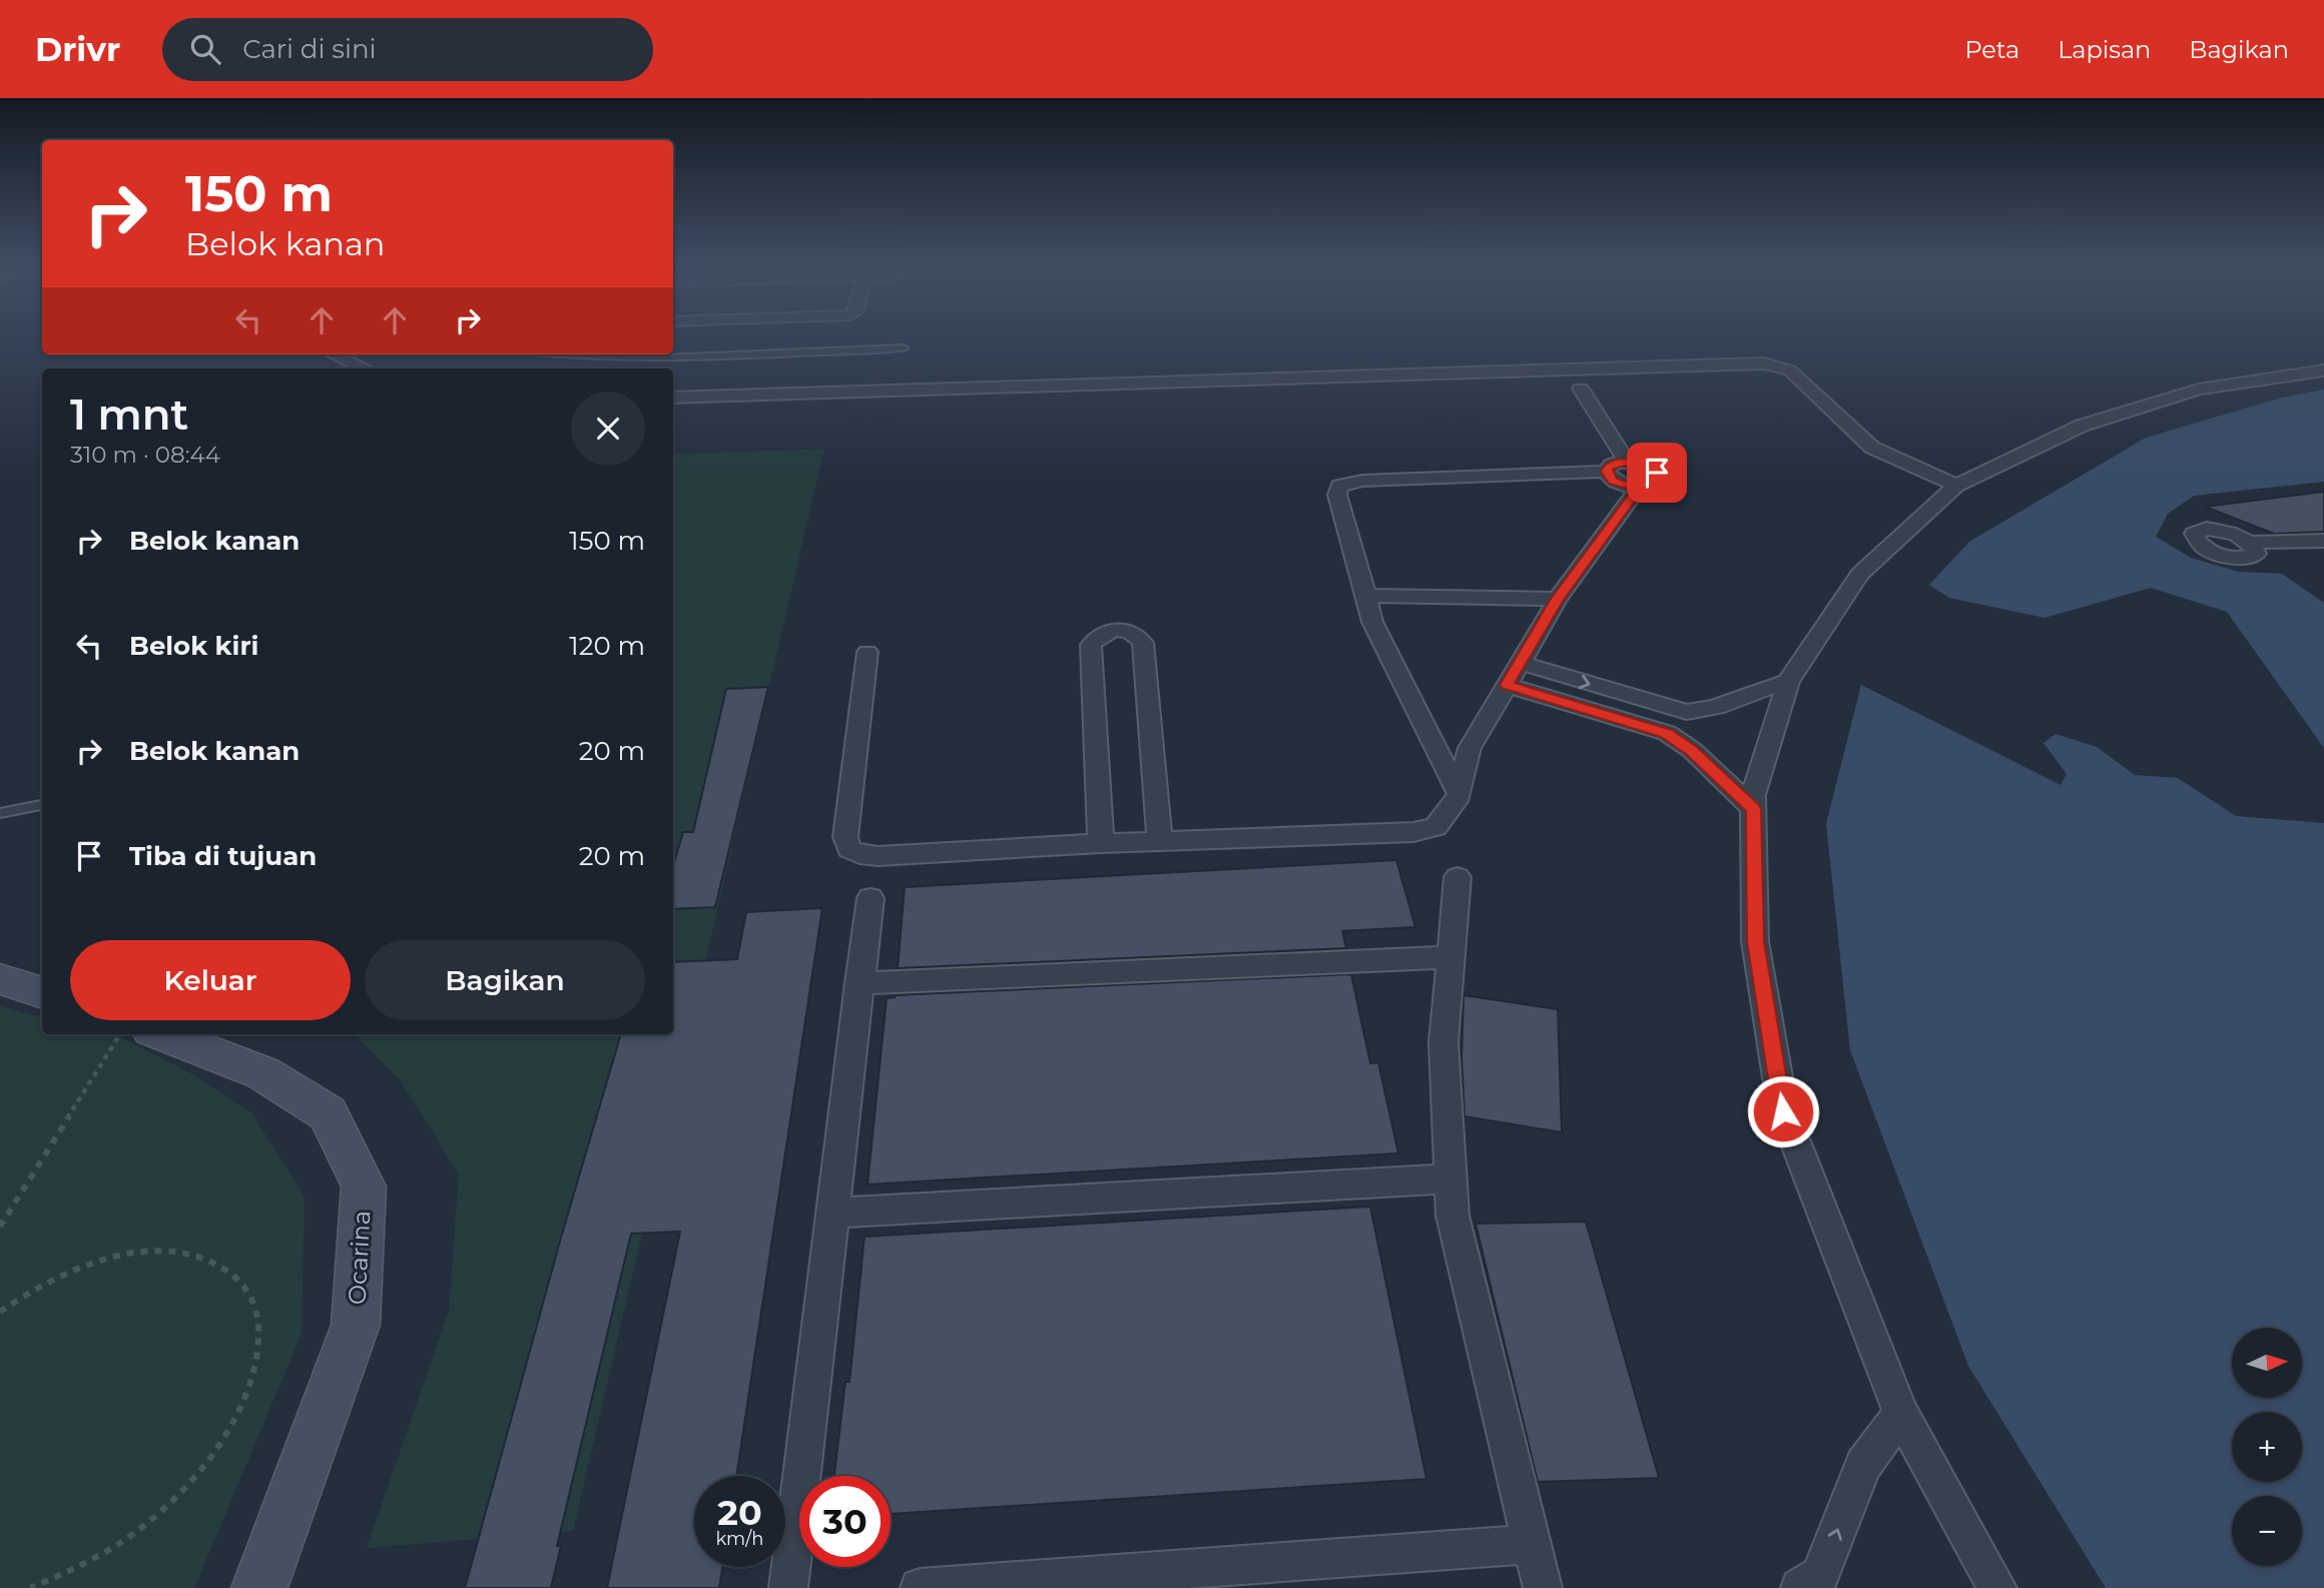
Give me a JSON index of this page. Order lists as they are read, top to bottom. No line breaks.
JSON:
{"streets":{"street":["Ocarina"]},"north":"right","page":{"header":"Drivr","search":"Cari di sini","nav":["Peta","Lapisan","Bagikan"],"turn":["150 m","Belok kanan"],"heading":["1 mnt","310 m · 08:44"],"list":[{"name":"Belok kanan","value":"150 m"},{"name":"Belok kiri","value":"120 m"},{"name":"Belok kanan","value":"20 m"},{"name":"Tiba di tujuan","value":"20 m"}],"buttons":["Keluar","Bagikan"],"map_buttons":["+","−"],"speed":"20 km/h","limit":"30"}}
